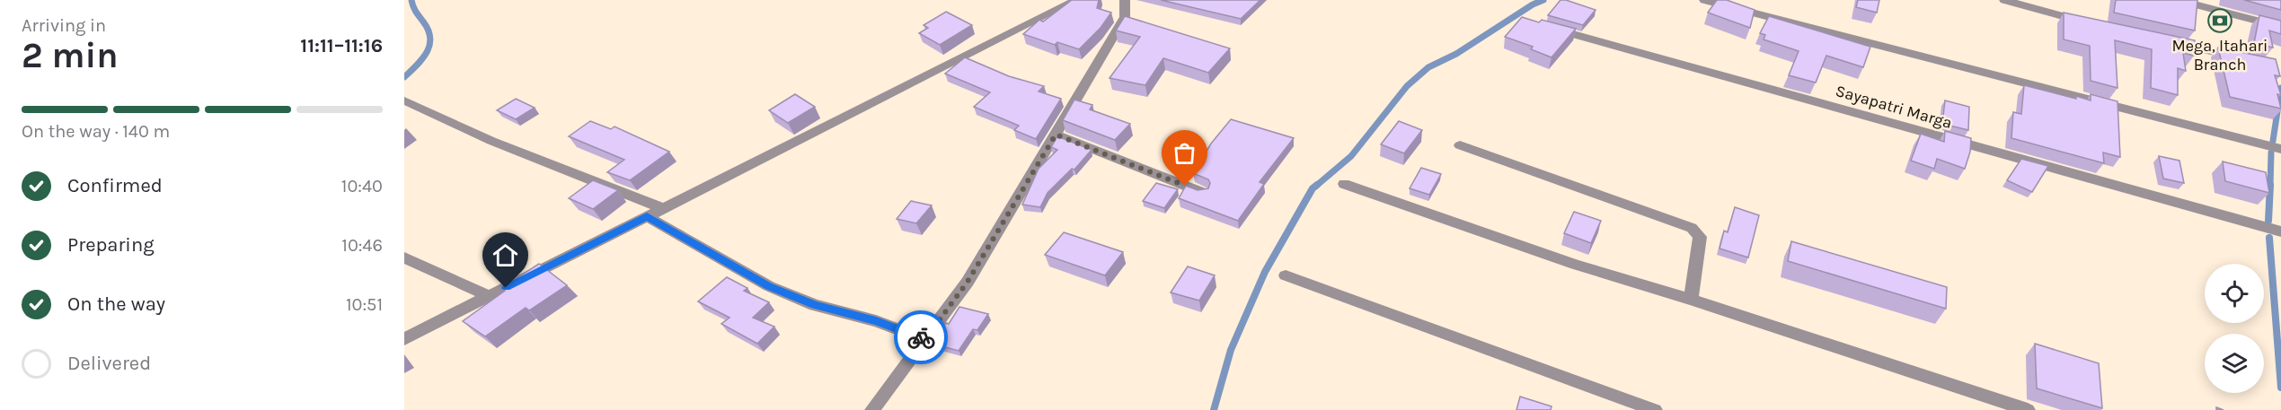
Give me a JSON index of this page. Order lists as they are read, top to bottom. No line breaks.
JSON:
{"streets":{"street":["Sayapatri Marga"]},"places":{"bank":["Mega, Itahari Branch"]},"page":{"heading":["2 min","Arriving in","11:11–11:16"],"bar":"On the way · 140 m","list":[["Confirmed","10:40"],["Preparing","10:46"],["On the way","10:51"],"Delivered"]}}
